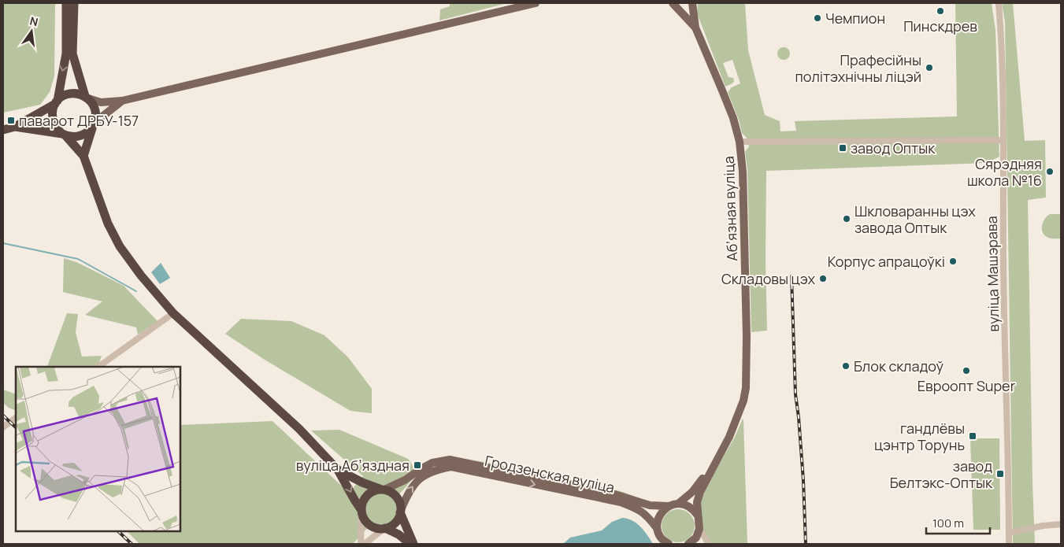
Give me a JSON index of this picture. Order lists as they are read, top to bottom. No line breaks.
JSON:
{"streets":{"main road":["Абʼязная вуліца","Гродзенская вуліца"],"street":["вуліца Машэрава"]},"crossings":[["Абʼязная вуліца","Гродзенская вуліца"]],"places":{"other":["Пинскдрев","Чемпион","Прафесійны політэхнічны ліцэй","Сярэдняя школа №16","Шкловаранны цэх завода Оптык","Корпус апрацоўкі","Складовы цэх","Блок складоў","Евроопт Super"],"transit":["паварот ДРБУ-157","завод Оптык","гандлёвы цэнтр Торунь","вуліца Абʼяздная","завод Белтэкс-Оптык"]},"scale_bar":"100 m","north":"top"}
